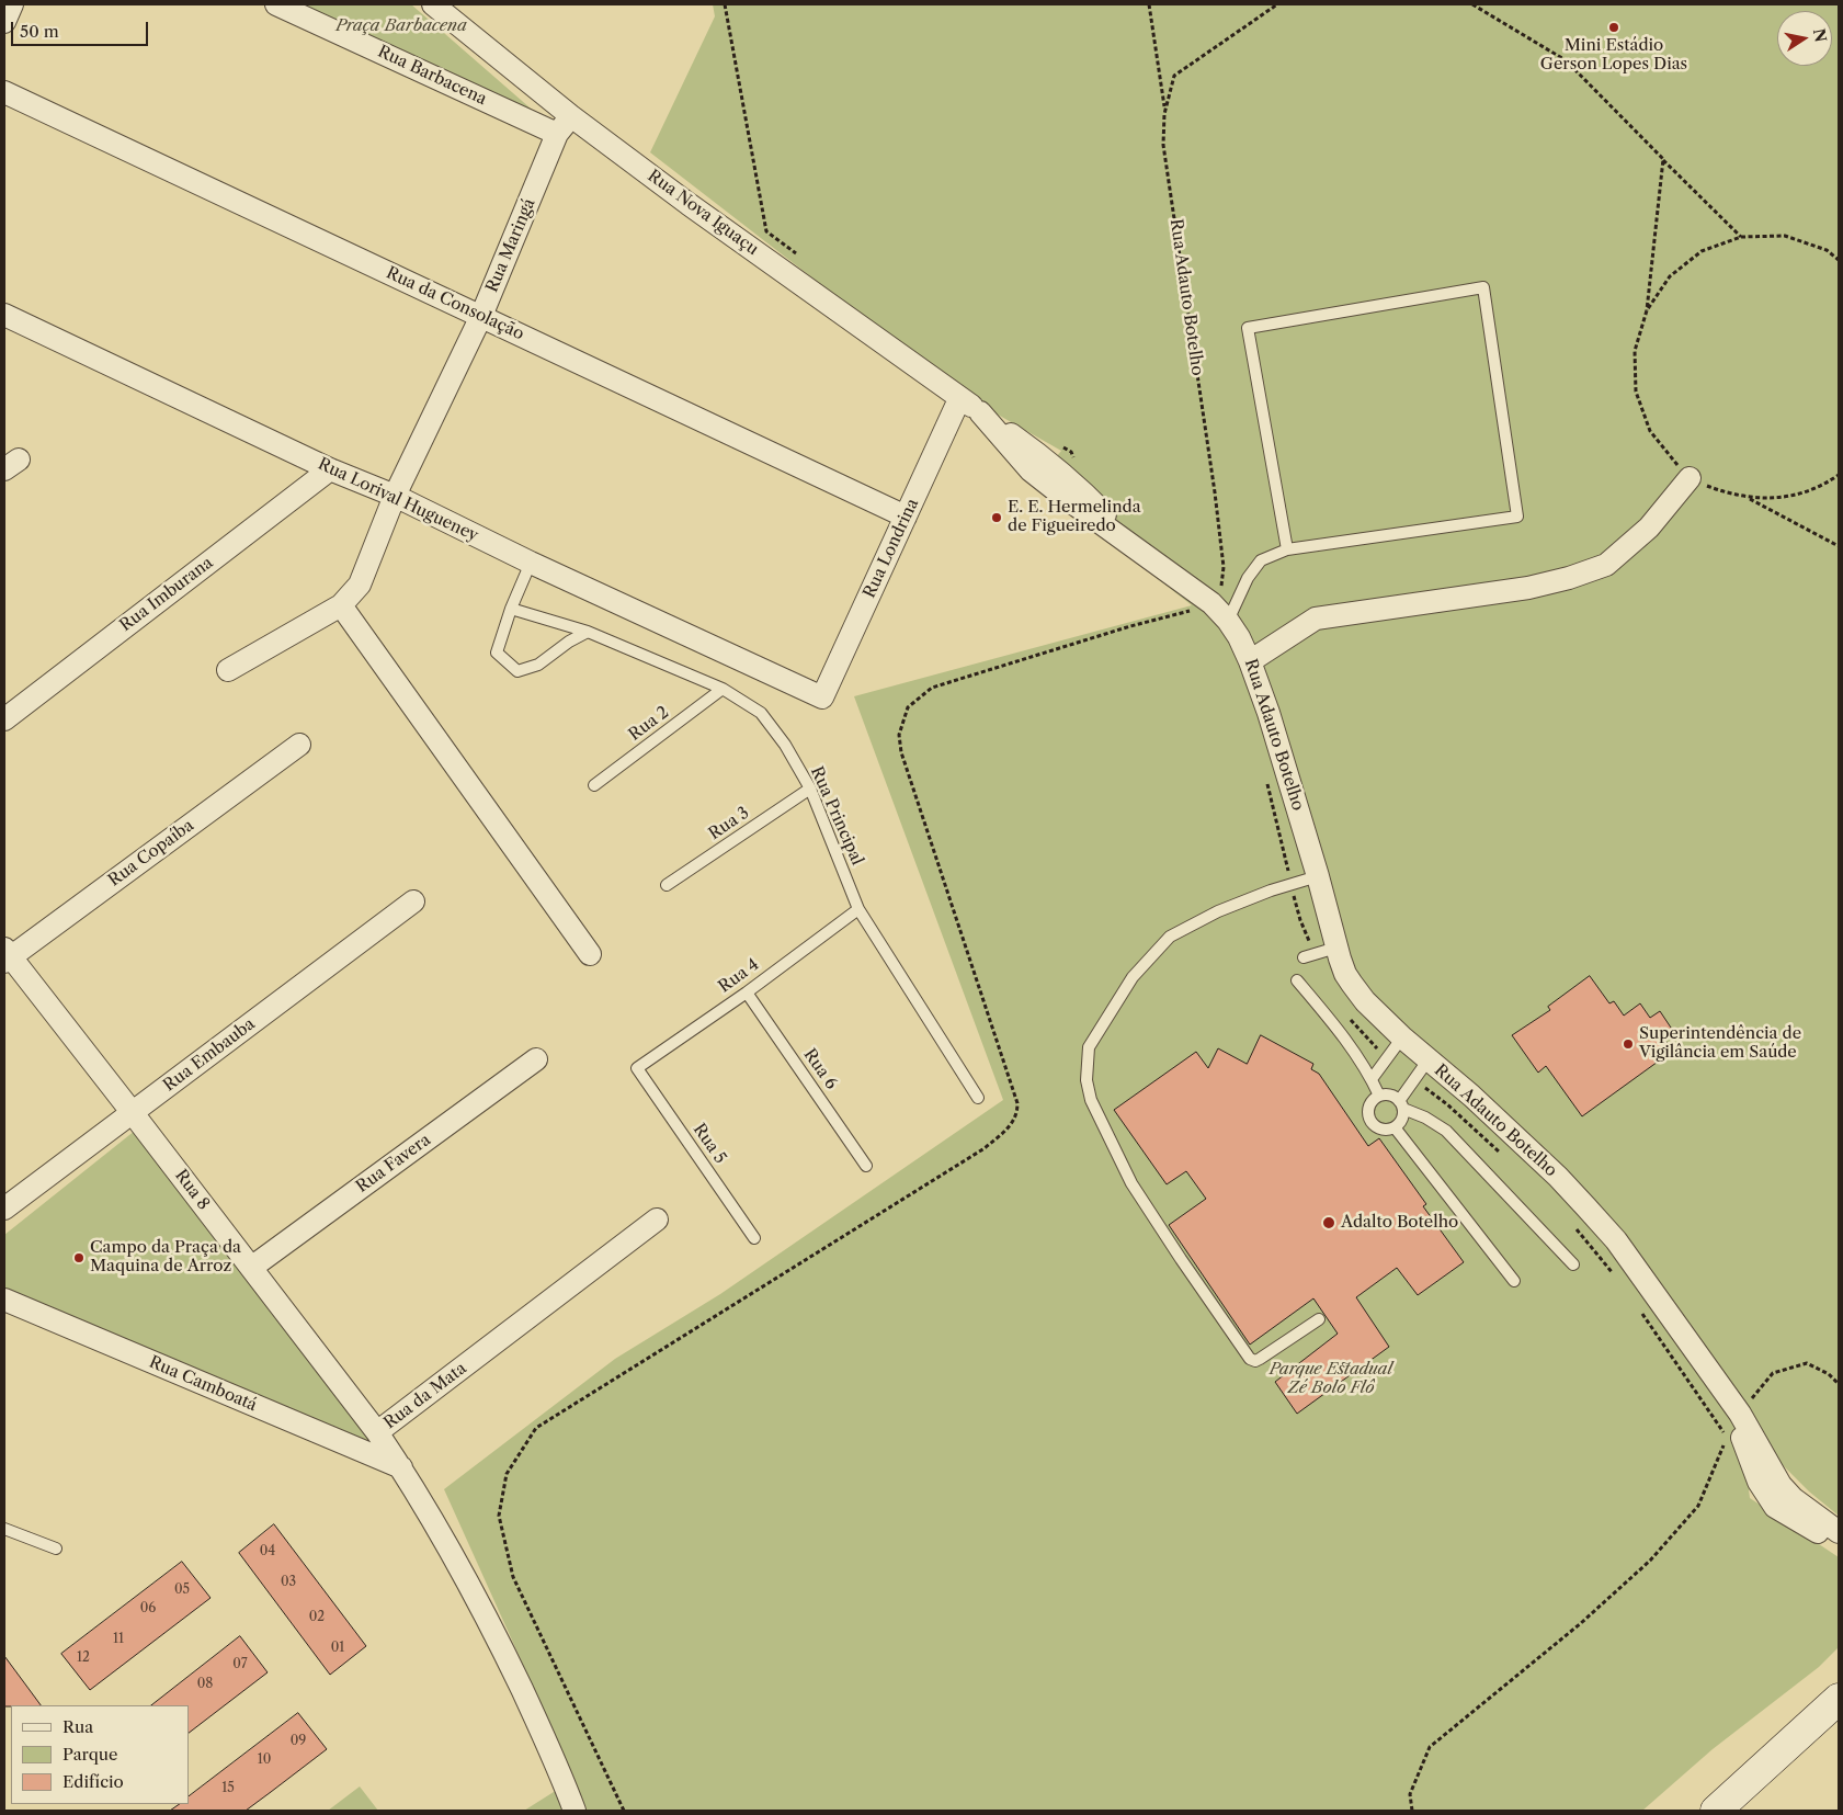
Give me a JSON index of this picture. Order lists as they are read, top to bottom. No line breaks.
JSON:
{"streets":{"street":["Rua Barbacena","Rua Nova Iguaçu","Rua Maringá","Rua Adauto Botelho","Rua da Consolação","Rua Lorival Hugueney","Rua Londrina","Rua Imburana","Rua Copaíba","Rua Embauba","Rua Favera","Rua 8","Rua Camboatá","Rua da Mata"],"lane":["Rua 2","Rua Principal","Rua 3","Rua 4","Rua 6","Rua 5"]},"crossings":[["Rua Barbacena","Rua Maringá"],["Rua Nova Iguaçu","Rua Maringá"],["Rua Nova Iguaçu","Rua Adauto Botelho"],["Rua Nova Iguaçu","Rua Londrina"],["Rua Maringá","Rua da Consolação"],["Rua Maringá","Rua Lorival Hugueney"],["Rua da Consolação","Rua Londrina"],["Rua Lorival Hugueney","Rua Londrina"],["Rua Lorival Hugueney","Rua Imburana"],["Rua 2","Rua Principal"],["Rua Principal","Rua 3"],["Rua Principal","Rua 4"],["Rua Copaíba","Rua 8"],["Rua 4","Rua 6"],["Rua 4","Rua 5"],["Rua Embauba","Rua 8"],["Rua Favera","Rua 8"],["Rua 8","Rua da Mata"],["Rua Camboatá","Rua da Mata"]],"parks":["Praça Barbacena","Parque Estadual Zé Bolo Flô"],"places":["Mini Estádio Gerson Lopes Dias","E. E. Hermelinda de Figueiredo","Superintendência de Vigilância em Saúde","Adalto Botelho","Campo da Praça da Maquina de Arroz"],"house_numbers":["04","03","05","06","02","11","01","12","07","08","09","10","15"],"legend":["Rua","Parque","Edifício"],"scale_bar":"50 m","north":"right"}
